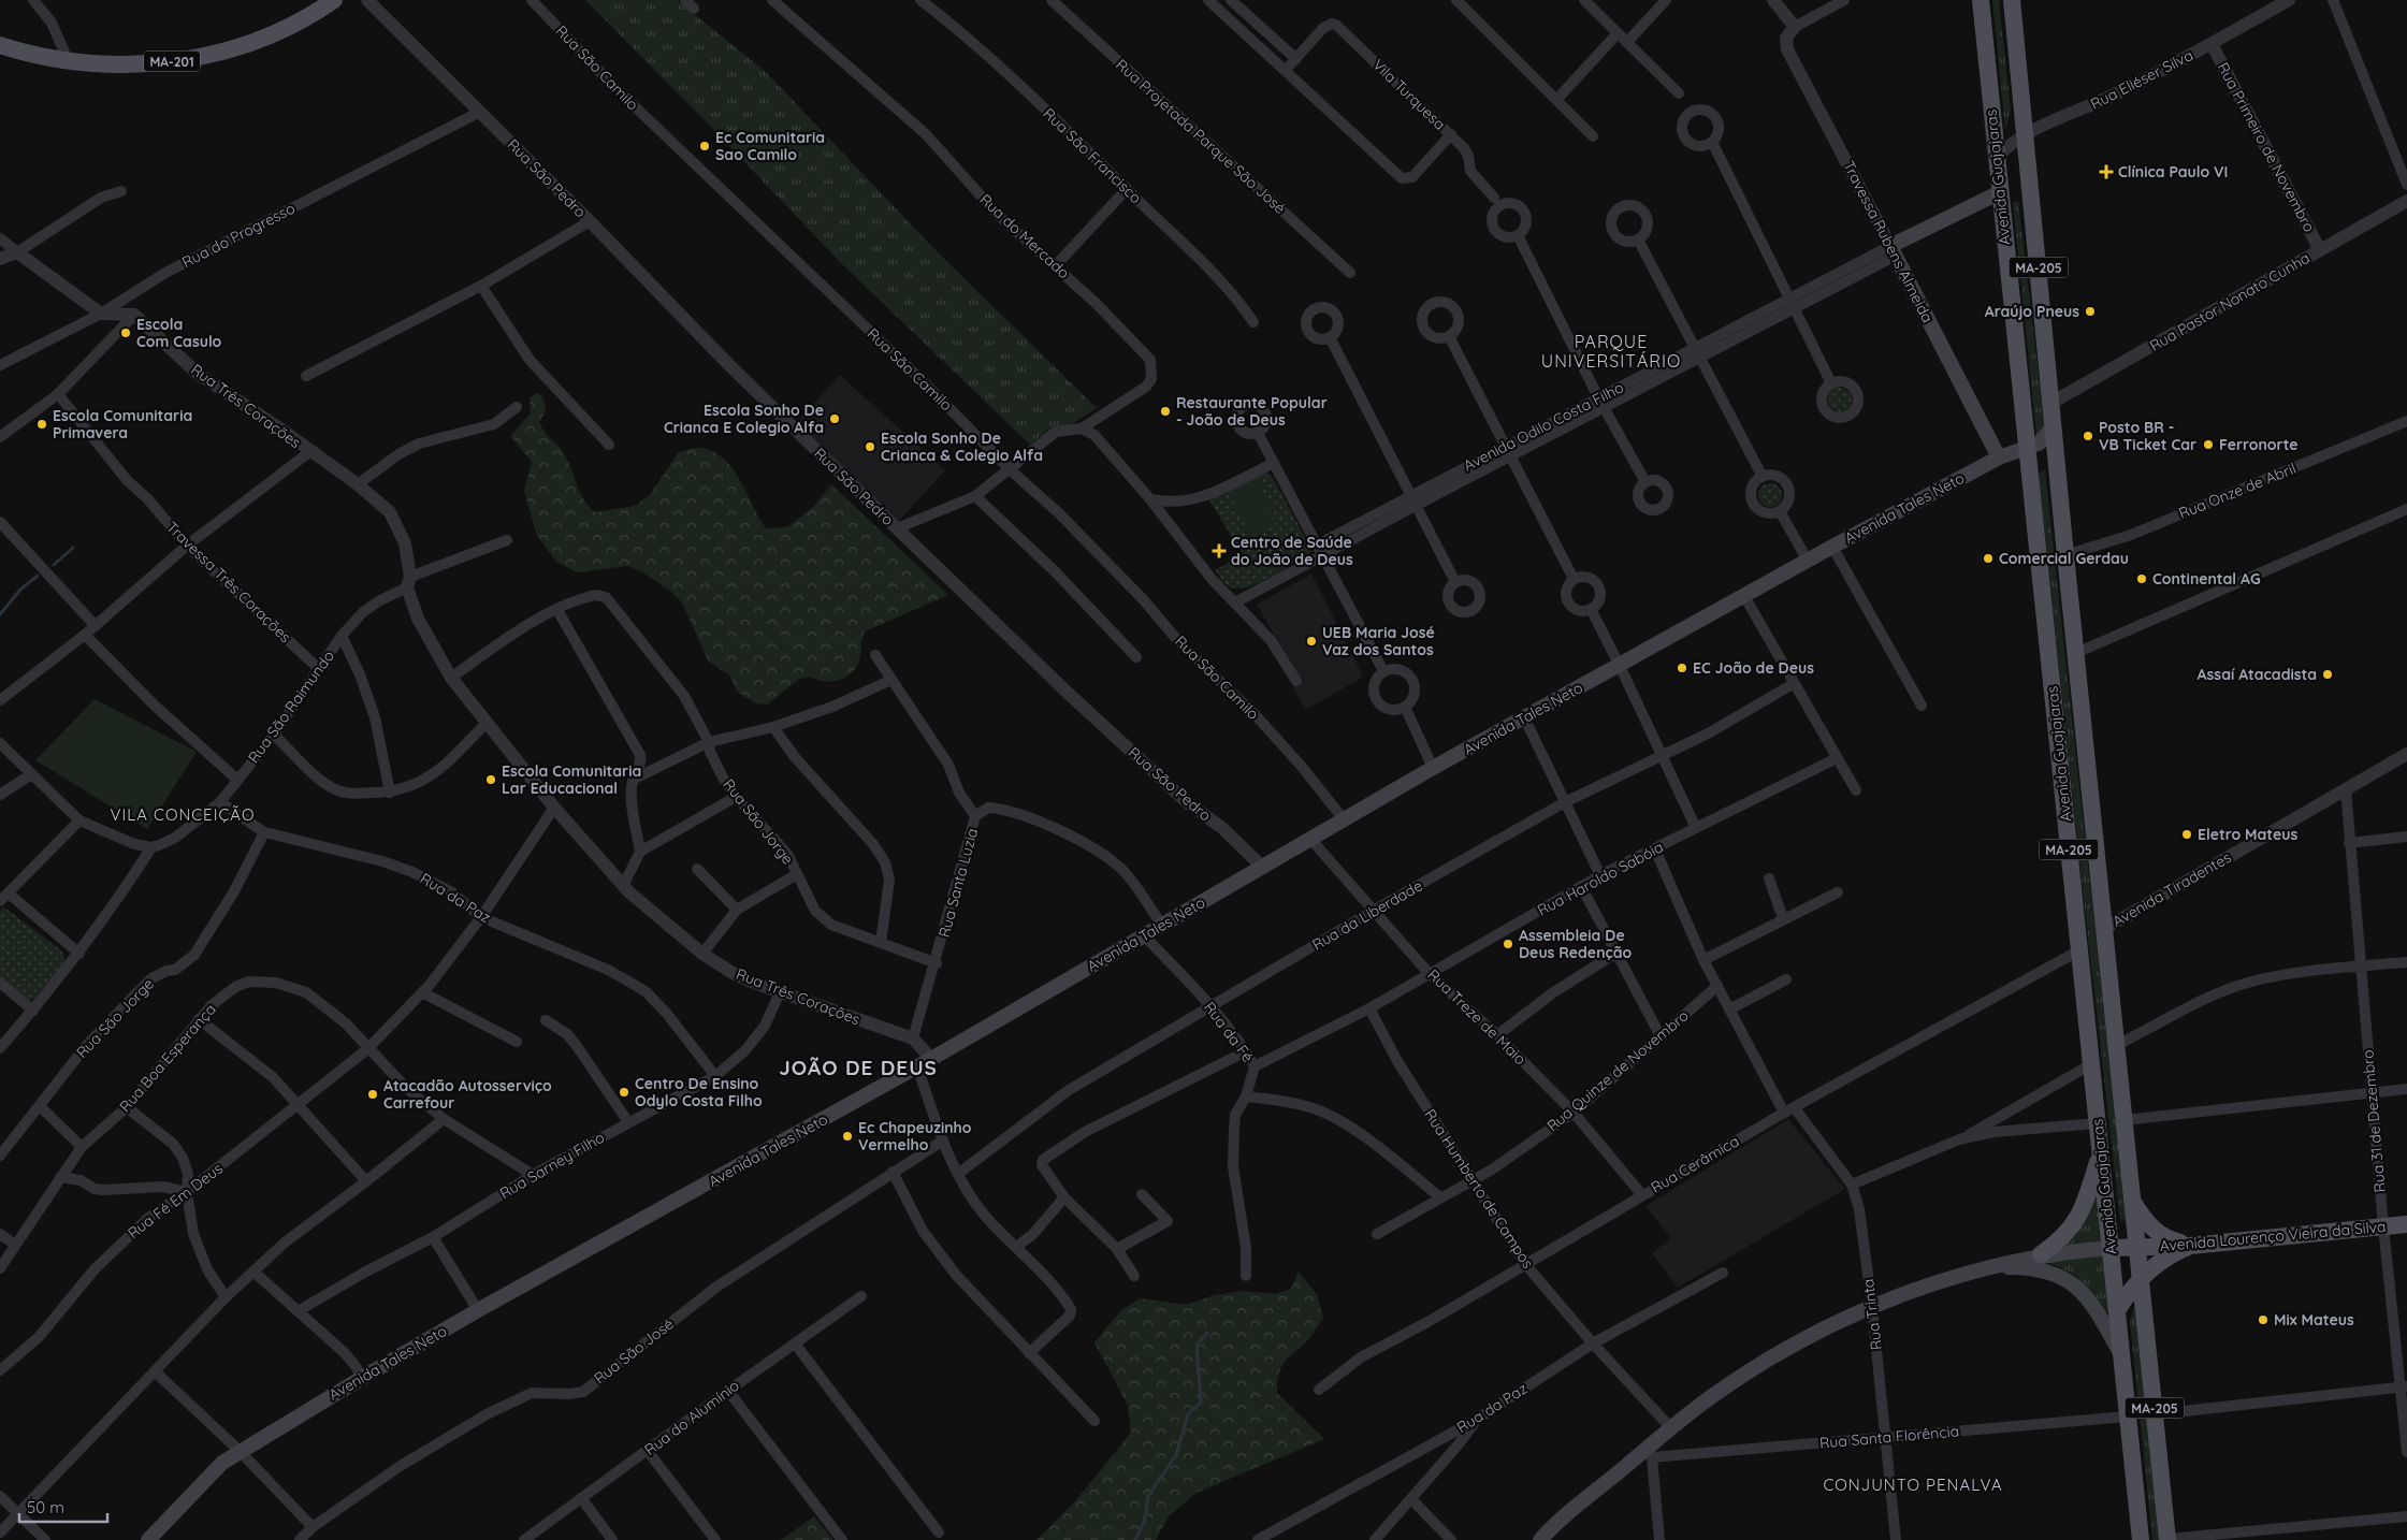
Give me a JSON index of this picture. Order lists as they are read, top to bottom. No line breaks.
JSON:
{"streets":{"main road":["MA-201","Avenida Guajajaras","Travessa Rubens Almeida","MA-205","Avenida Odilo Costa Filho","Avenida Tales Neto","Avenida Lourenço Vieira da Silva"],"street":["Rua São Camilo","Rua Eliéser Silva","Vila Turquesa","Rua Projetada Parque São José","Rua Primeiro de Novembro","Rua São Francisco","Rua São Pedro","Rua do Progresso","Rua do Mercado","Rua Pastor Nonato Cunha","Rua Três Corações","Rua Onze de Abril","Travessa Três Corações","Rua São Raimundo","Rua São Jorge","Rua Haroldo Sabóia","Rua Santa Luzia","Avenida Tiradentes","Rua da Paz","Rua da Liberdade","Rua Treze de Maio","Rua da Fé","Rua Boa Esperança","Rua Quinze de Novembro","Rua 31 de Dezembro","Rua Cerâmica","Rua Sarney Filho","Rua Humberto de Campos","Rua Fé Em Deus","Rua Trinta","Rua São José","Rua do Alumínio","Rua Santa Florência"]},"crossings":[["Rua São Camilo","Avenida Tales Neto"],["Rua Eliéser Silva","Rua Primeiro de Novembro"],["Rua Eliéser Silva","Avenida Guajajaras"],["Rua Primeiro de Novembro","Rua Pastor Nonato Cunha"],["Avenida Guajajaras","Rua Pastor Nonato Cunha"],["Avenida Guajajaras","Avenida Odilo Costa Filho"],["Avenida Guajajaras","Rua Onze de Abril"],["Avenida Guajajaras","Avenida Tales Neto"],["Avenida Guajajaras","Avenida Tiradentes"],["Avenida Guajajaras","Rua Cerâmica"],["Avenida Guajajaras","Avenida Lourenço Vieira da Silva"],["Avenida Guajajaras","Rua Santa Florência"],["Rua São Pedro","Rua do Progresso"],["Rua São Pedro","Avenida Tales Neto"],["Travessa Rubens Almeida","Avenida Odilo Costa Filho"],["Travessa Rubens Almeida","Avenida Tales Neto"],["Rua Três Corações","Avenida Tales Neto"],["Rua Três Corações","Travessa Três Corações"],["Rua Três Corações","Rua São Raimundo"],["Rua Três Corações","Rua Santa Luzia"],["Rua Três Corações","Rua Sarney Filho"],["Rua Três Corações","Rua Fé Em Deus"],["Avenida Tales Neto","Rua Treze de Maio"],["Avenida Tales Neto","Rua da Fé"],["Travessa Três Corações","Rua São Raimundo"],["Rua São Raimundo","Rua da Paz"],["Rua São Jorge","Rua Santa Luzia"],["Rua São Jorge","Rua da Paz"],["Rua Haroldo Sabóia","Rua Treze de Maio"],["Rua Haroldo Sabóia","Rua da Fé"],["Rua Haroldo Sabóia","Rua Humberto de Campos"],["Rua Haroldo Sabóia","Rua Trinta"],["Avenida Tiradentes","Rua 31 de Dezembro"],["Rua da Paz","Rua Sarney Filho"],["Rua da Paz","Rua Humberto de Campos"],["Rua da Paz","Rua Fé Em Deus"],["Rua da Liberdade","Rua Treze de Maio"],["Rua da Liberdade","Rua da Fé"],["Rua Treze de Maio","Rua Quinze de Novembro"],["Rua Treze de Maio","Rua Cerâmica"],["Rua Boa Esperança","Rua Sarney Filho"],["Rua Boa Esperança","Rua Fé Em Deus"],["Rua Quinze de Novembro","Rua Humberto de Campos"],["Rua Quinze de Novembro","Rua Trinta"],["Rua 31 de Dezembro","Avenida Lourenço Vieira da Silva"],["Rua Cerâmica","Rua Humberto de Campos"],["Rua Cerâmica","Rua Trinta"],["Rua Trinta","Rua Santa Florência"]],"districts":["PARQUE UNIVERSITÁRIO","VILA CONCEIÇÃO","JOÃO DE DEUS","CONJUNTO PENALVA"],"places":{"other":["Ec Comunitaria Sao Camilo","Araújo Pneus","Escola Com Casulo","Restaurante Popular - João de Deus","Escola Sonho De Crianca E Colegio Alfa","Escola Comunitaria Primavera","Posto BR - VB Ticket Car","Ferronorte","Escola Sonho De Crianca & Colegio Alfa","Comercial Gerdau","Continental AG","UEB Maria José Vaz dos Santos","EC João de Deus","Assaí Atacadista","Escola Comunitaria Lar Educacional","Eletro Mateus","Assembleia De Deus Redenção","Centro De Ensino Odylo Costa Filho","Atacadão Autosserviço Carrefour","Ec Chapeuzinho Vermelho","Mix Mateus"],"health":["Clínica Paulo VI","Centro de Saúde do João de Deus"]},"scale_bar":"50 m"}
